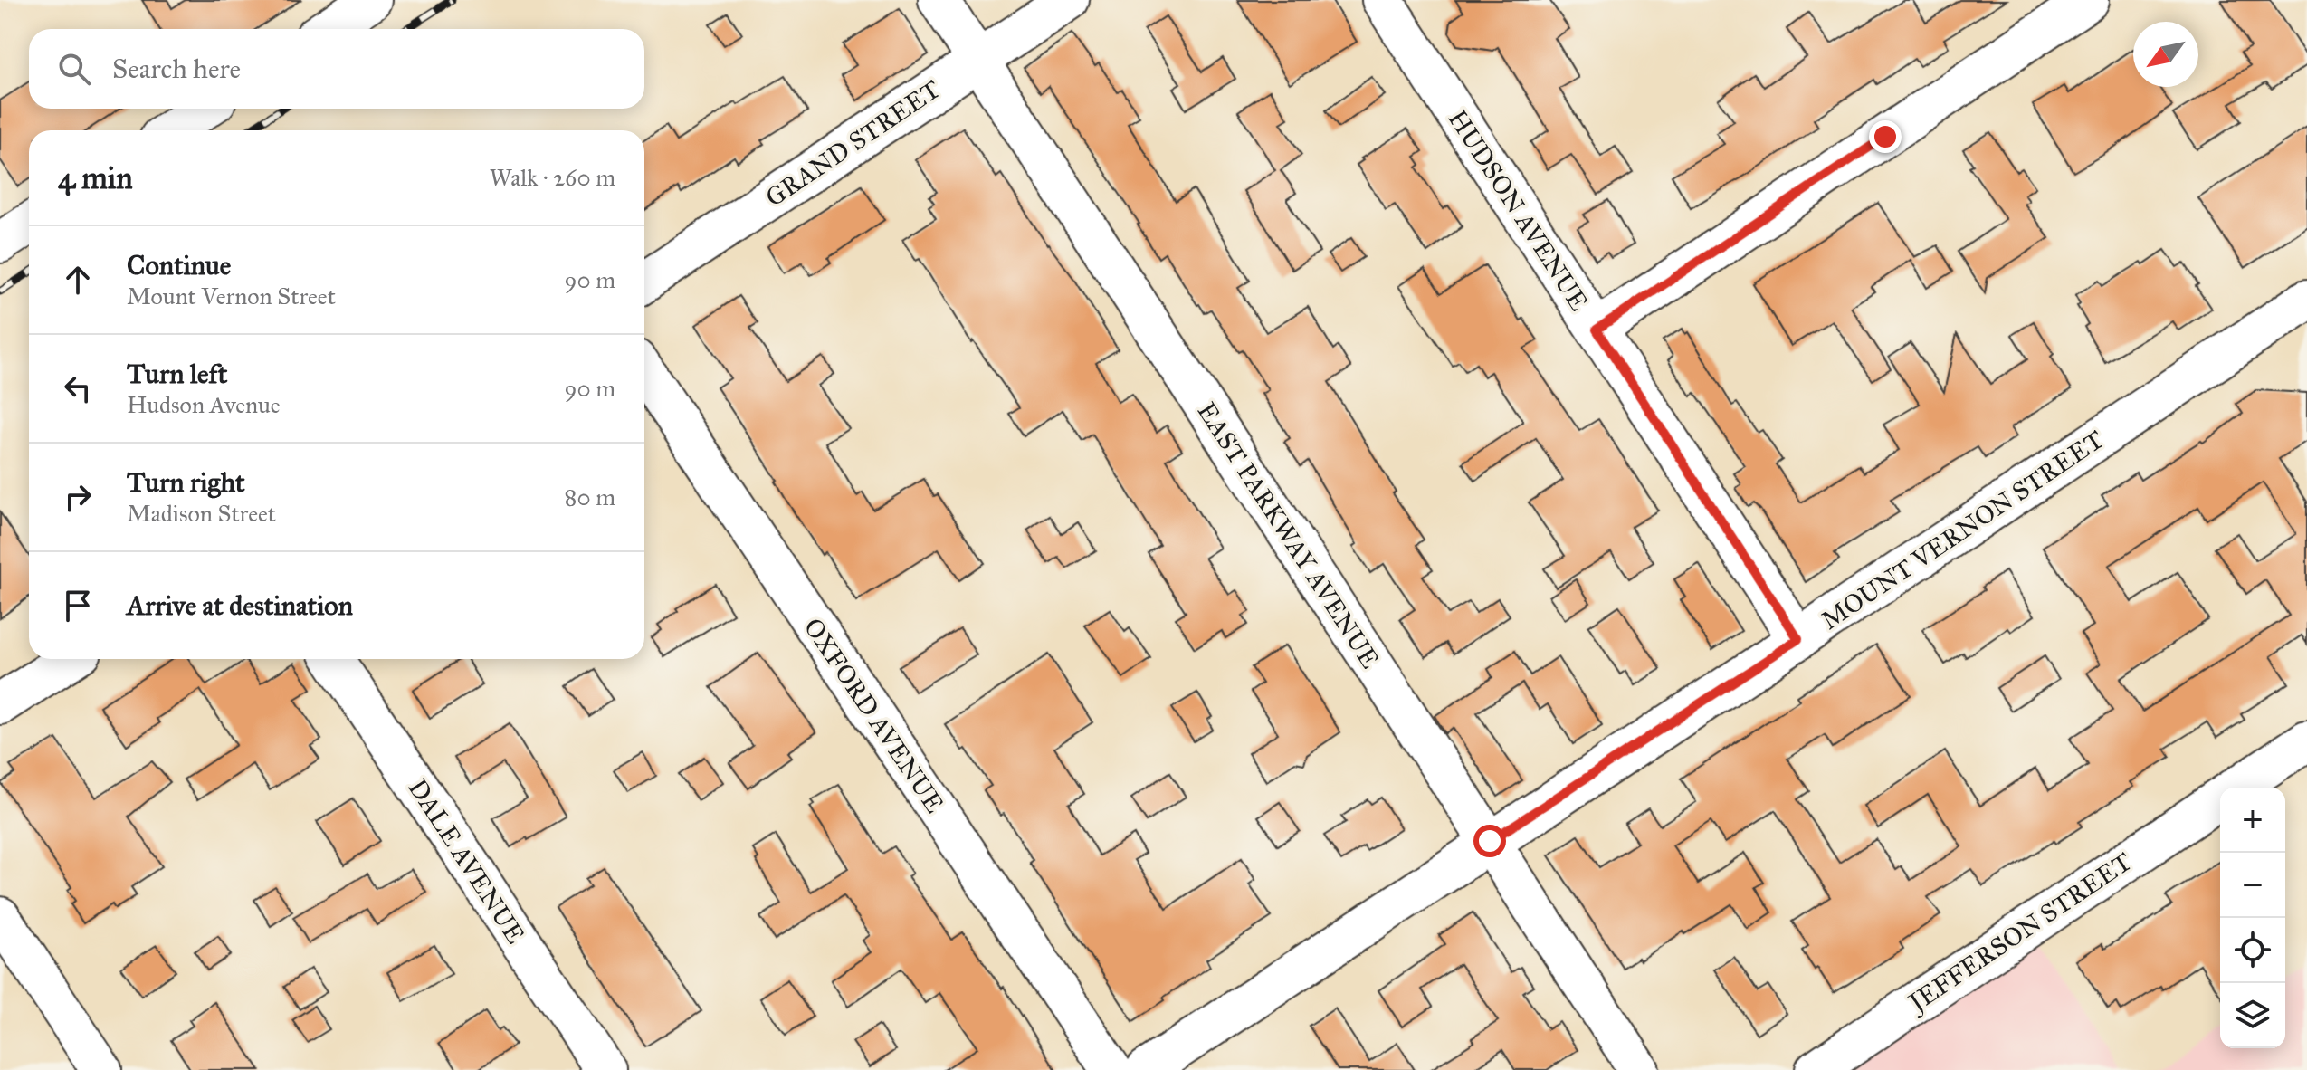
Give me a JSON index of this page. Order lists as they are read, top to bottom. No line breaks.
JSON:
{"streets":{"street":["GRAND STREET","HUDSON AVENUE","MOUNT VERNON STREET","EAST PARKWAY AVENUE","OXFORD AVENUE","DALE AVENUE","JEFFERSON STREET"]},"crossings":[["GRAND STREET","EAST PARKWAY AVENUE"],["HUDSON AVENUE","MOUNT VERNON STREET"],["MOUNT VERNON STREET","EAST PARKWAY AVENUE"]],"north":"bottom left","page":{"search":"Search here","heading":["4 min","Walk · 260 m"],"list":[["Continue","Mount Vernon Street","90 m"],["Turn left","Hudson Avenue","90 m"],["Turn right","Madison Street","80 m"],"Arrive at destination"],"map_buttons":["+","−"]}}
